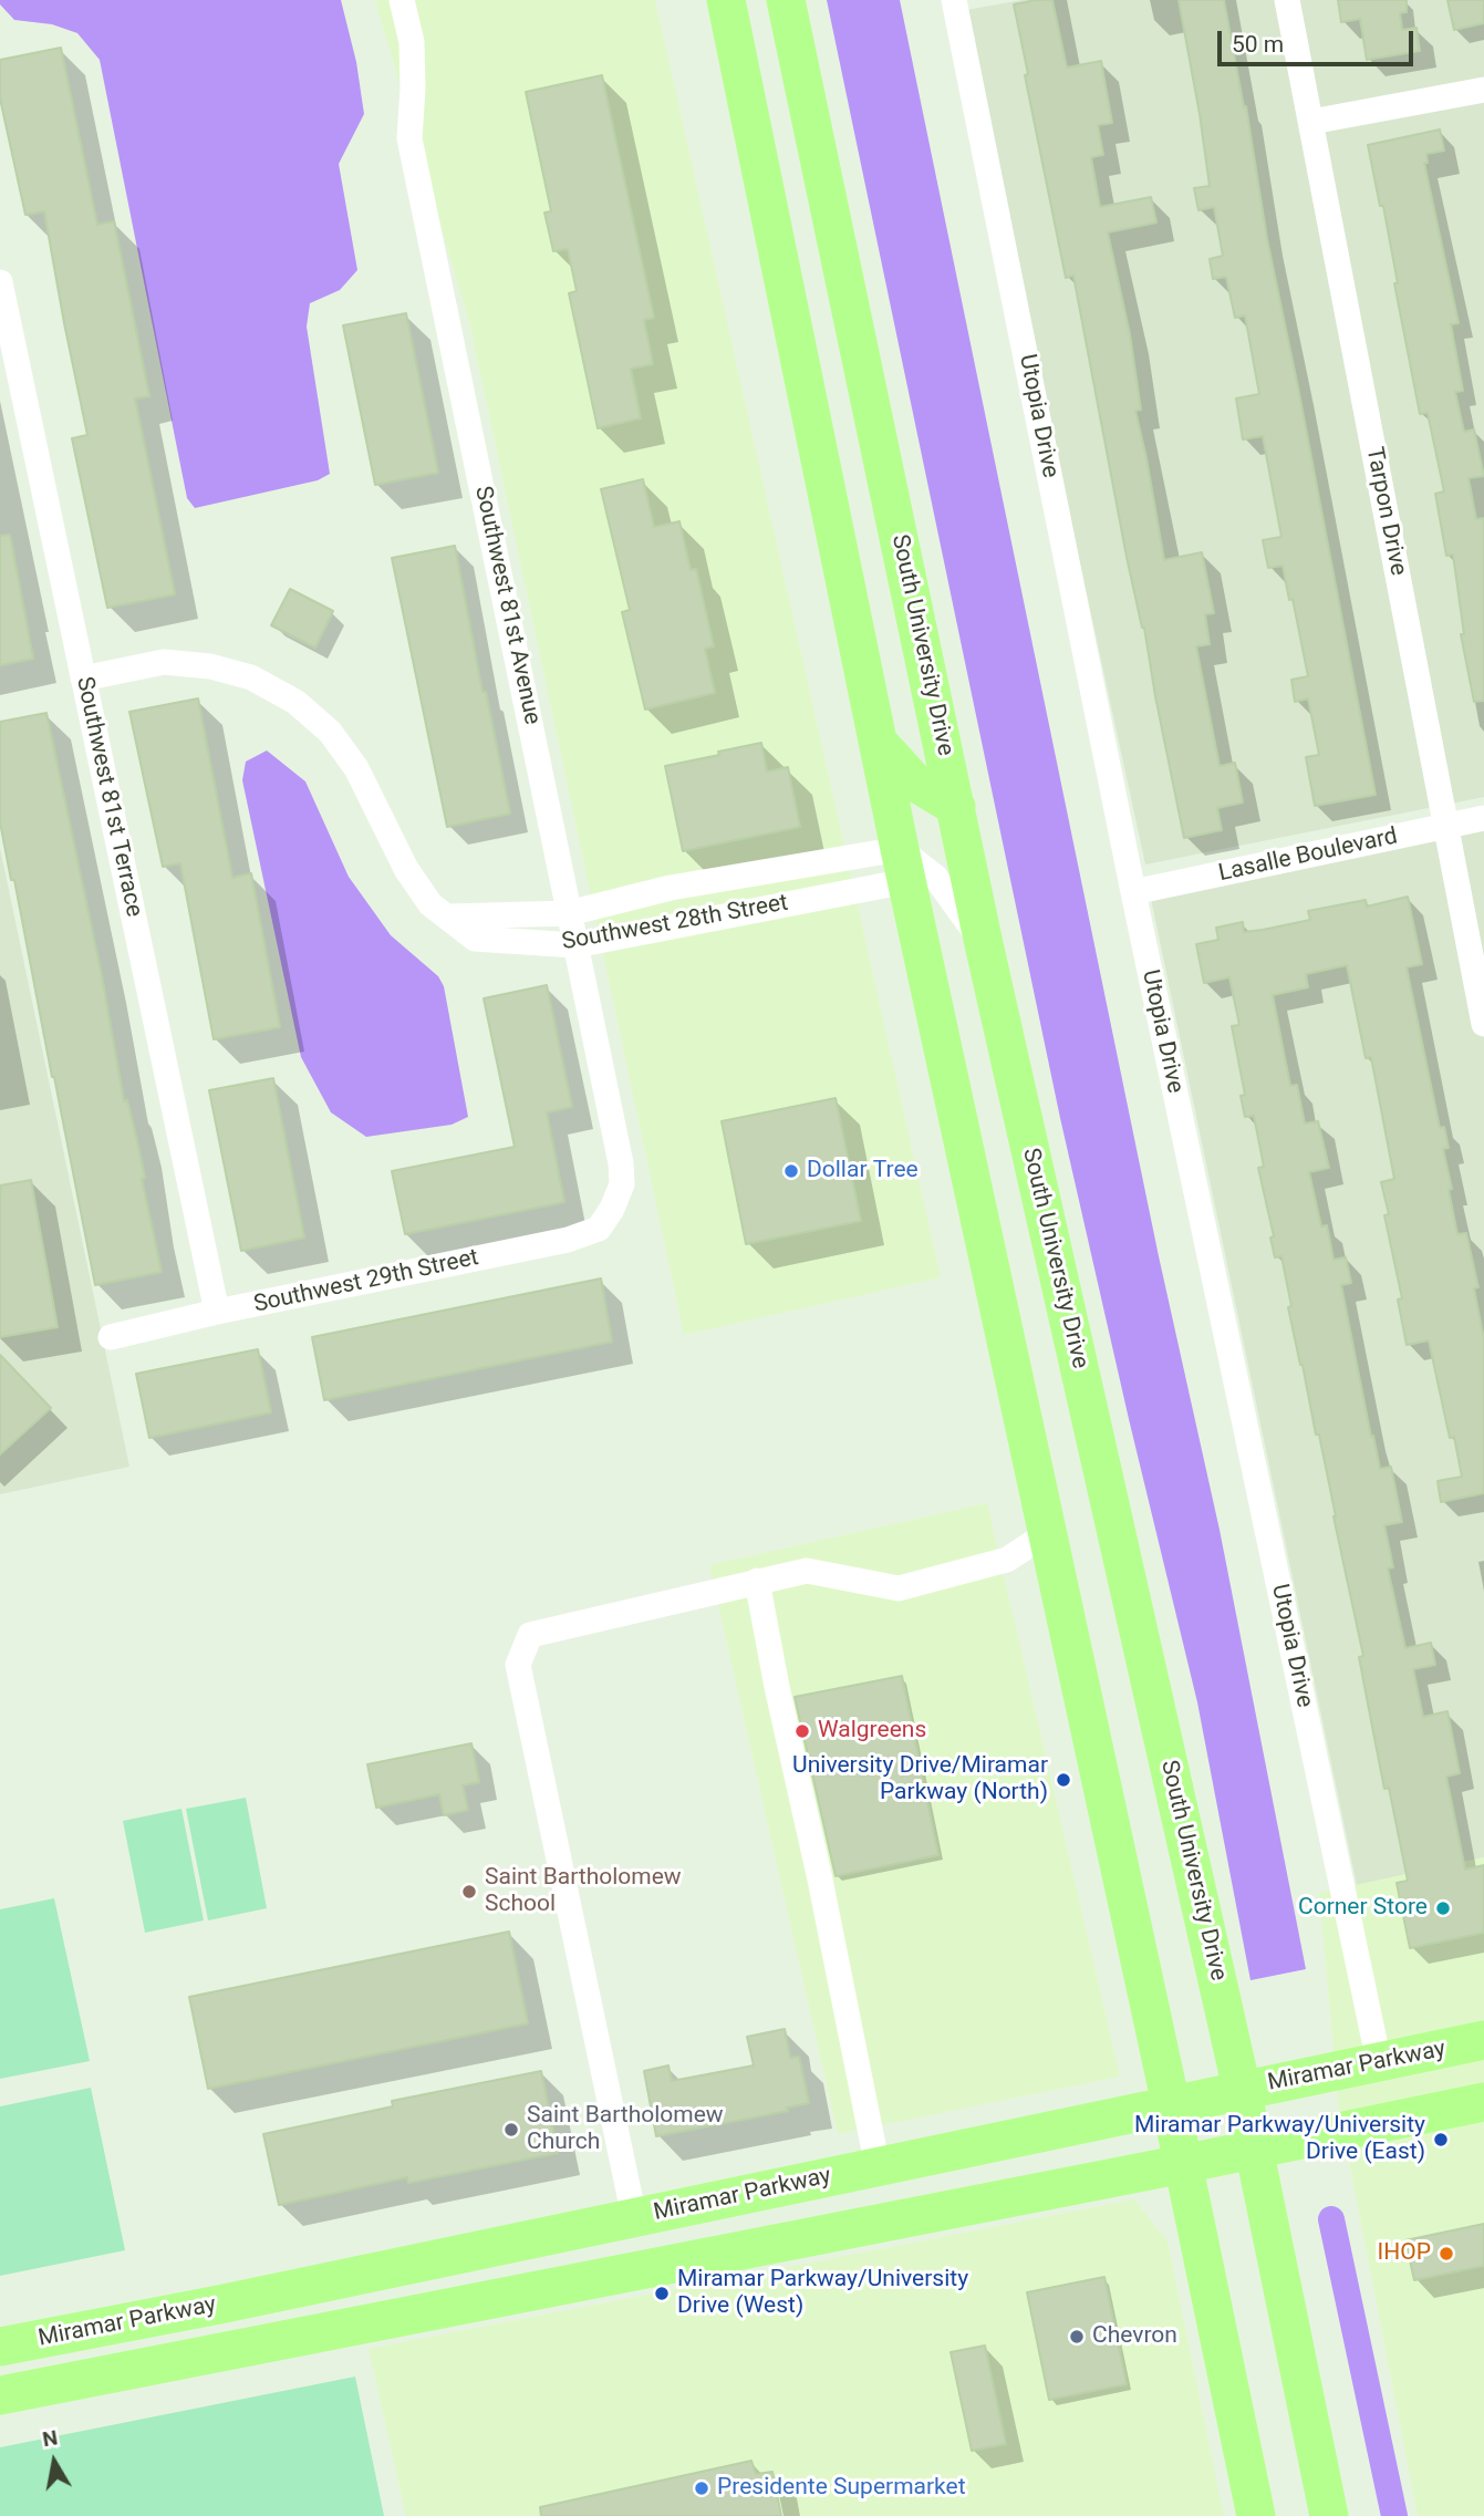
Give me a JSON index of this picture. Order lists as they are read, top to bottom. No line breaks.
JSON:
{"streets":{"main road":["South University Drive","Miramar Parkway"],"street":["Utopia Drive","Tarpon Drive","Southwest 81st Avenue","Southwest 81st Terrace","Lasalle Boulevard","Southwest 28th Street","Southwest 29th Street"]},"crossings":[["Utopia Drive","Lasalle Boulevard"],["Utopia Drive","Miramar Parkway"],["Tarpon Drive","Lasalle Boulevard"],["Southwest 81st Avenue","Southwest 28th Street"],["Southwest 81st Avenue","Southwest 29th Street"],["South University Drive","Miramar Parkway"],["Southwest 81st Terrace","Southwest 28th Street"],["Southwest 81st Terrace","Southwest 29th Street"]],"places":["Dollar Tree","Walgreens","University Drive/Miramar Parkway (North)","Saint Bartholomew School","Corner Store","Saint Bartholomew Church","Miramar Parkway/University Drive (East)","IHOP","Miramar Parkway/University Drive (West)","Chevron","Presidente Supermarket"],"scale_bar":"50 m","north":"top"}
